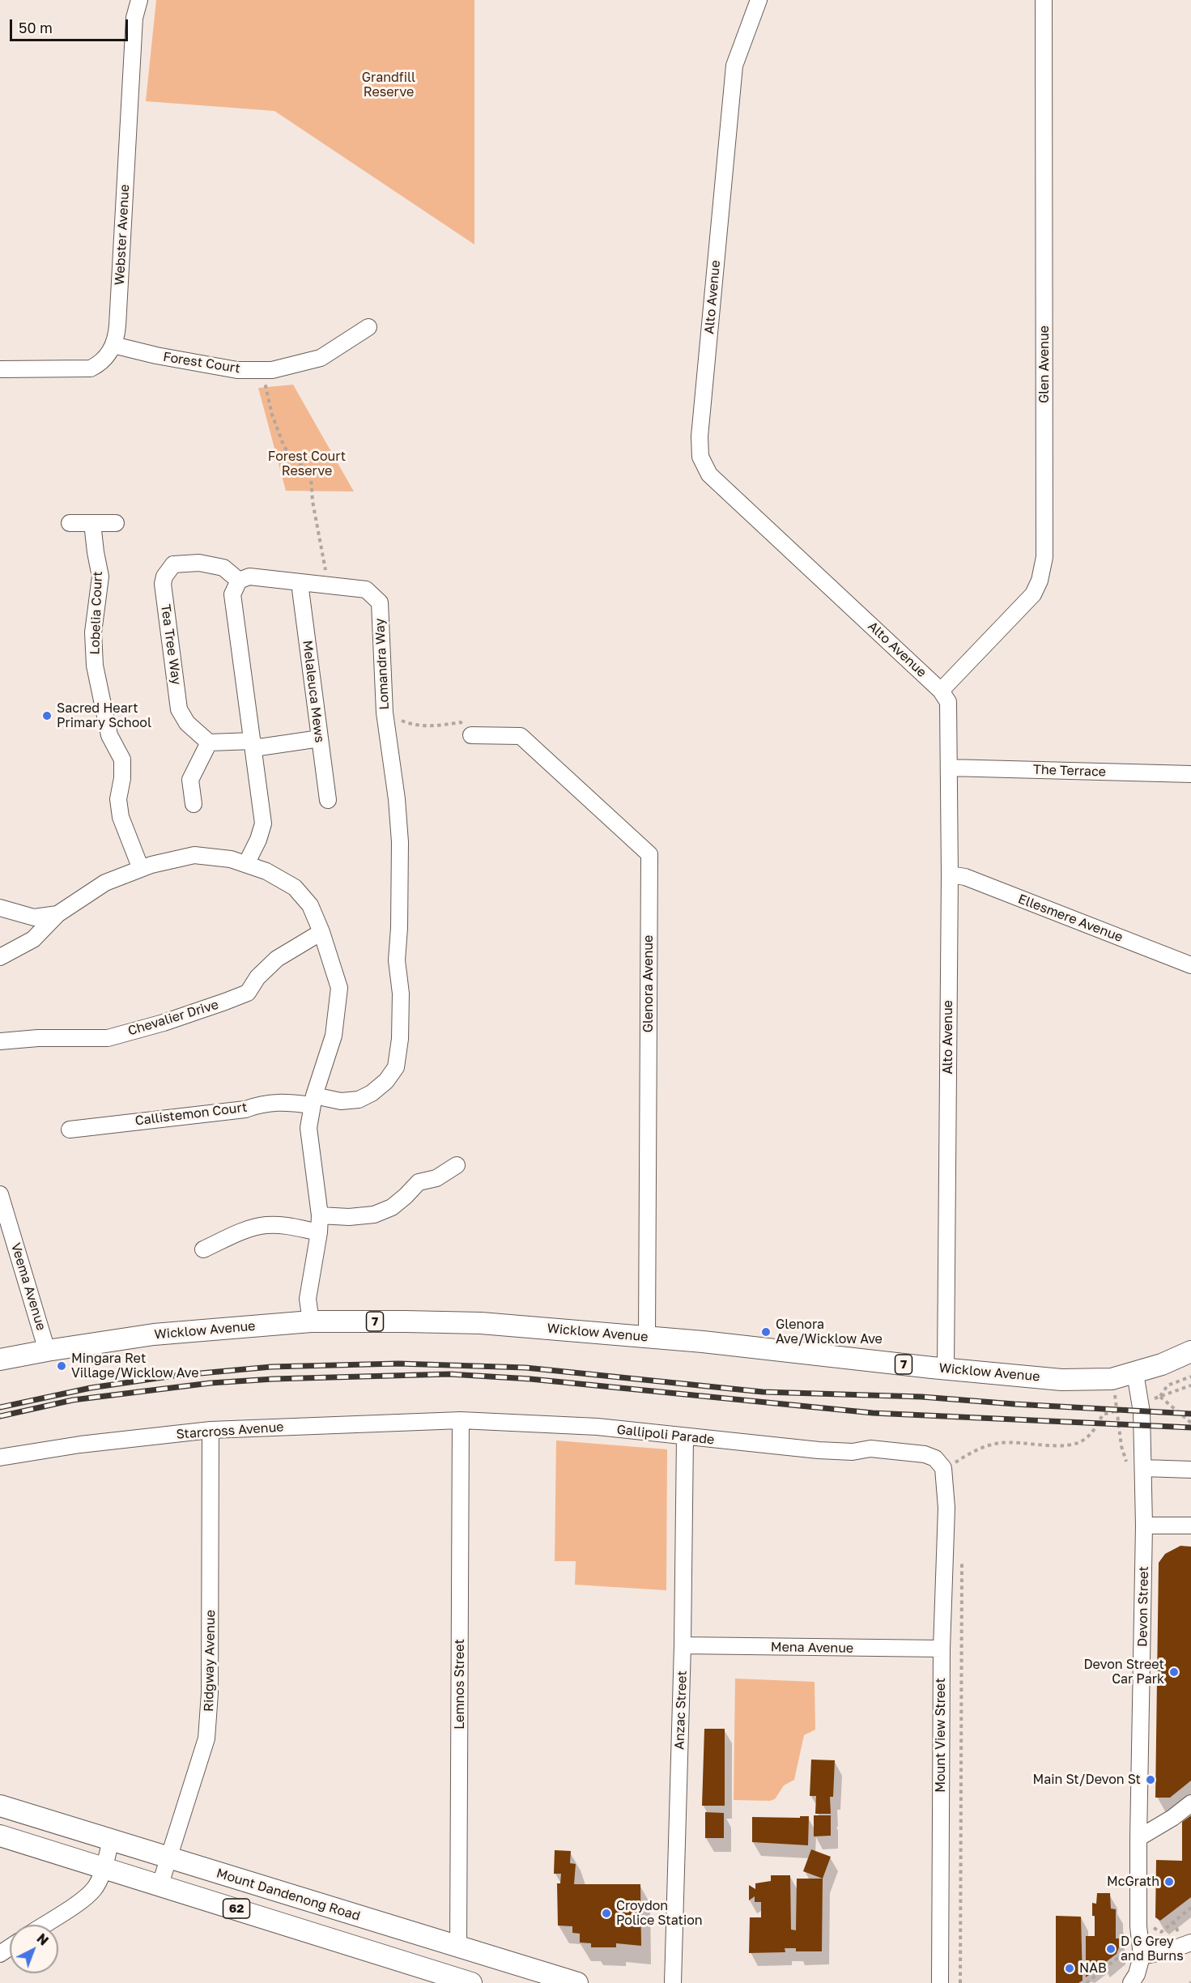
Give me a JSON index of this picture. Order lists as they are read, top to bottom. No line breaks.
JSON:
{"streets":{"main road":["7","Wicklow Avenue","Mount Dandenong Road","62"],"street":["Webster Avenue","Alto Avenue","Forest Court","Glen Avenue","Lobelia Court","Tea Tree Way","Lomandra Way","Melaleuca Mews","The Terrace","Ellesmere Avenue","Glenora Avenue","Chevalier Drive","Callistemon Court","Veema Avenue","Starcross Avenue","Gallipoli Parade","Devon Street","Mena Avenue","Ridgway Avenue","Lemnos Street","Anzac Street","Mount View Street"]},"crossings":[["Webster Avenue","Forest Court"],["Alto Avenue","Glen Avenue"],["Alto Avenue","The Terrace"],["Alto Avenue","Ellesmere Avenue"],["Alto Avenue","Wicklow Avenue"],["Tea Tree Way","Lomandra Way"],["Lomandra Way","Melaleuca Mews"],["Lomandra Way","Callistemon Court"],["Glenora Avenue","Wicklow Avenue"],["Veema Avenue","Wicklow Avenue"],["Wicklow Avenue","Devon Street"],["Starcross Avenue","Gallipoli Parade"],["Starcross Avenue","Ridgway Avenue"],["Starcross Avenue","Lemnos Street"],["Gallipoli Parade","Lemnos Street"],["Gallipoli Parade","Anzac Street"],["Gallipoli Parade","Mount View Street"],["Mena Avenue","Anzac Street"],["Mena Avenue","Mount View Street"],["Ridgway Avenue","Mount Dandenong Road"],["Ridgway Avenue","62"],["Lemnos Street","Mount Dandenong Road"]],"parks":["Grandfill Reserve","Forest Court Reserve"],"places":["Sacred Heart Primary School","Glenora Ave/Wicklow Ave","Mingara Ret Village/Wicklow Ave","Devon Street Car Park","Main St/Devon St","McGrath","Croydon Police Station","D G Grey and Burns","NAB"],"scale_bar":"50 m","north":"top right"}
